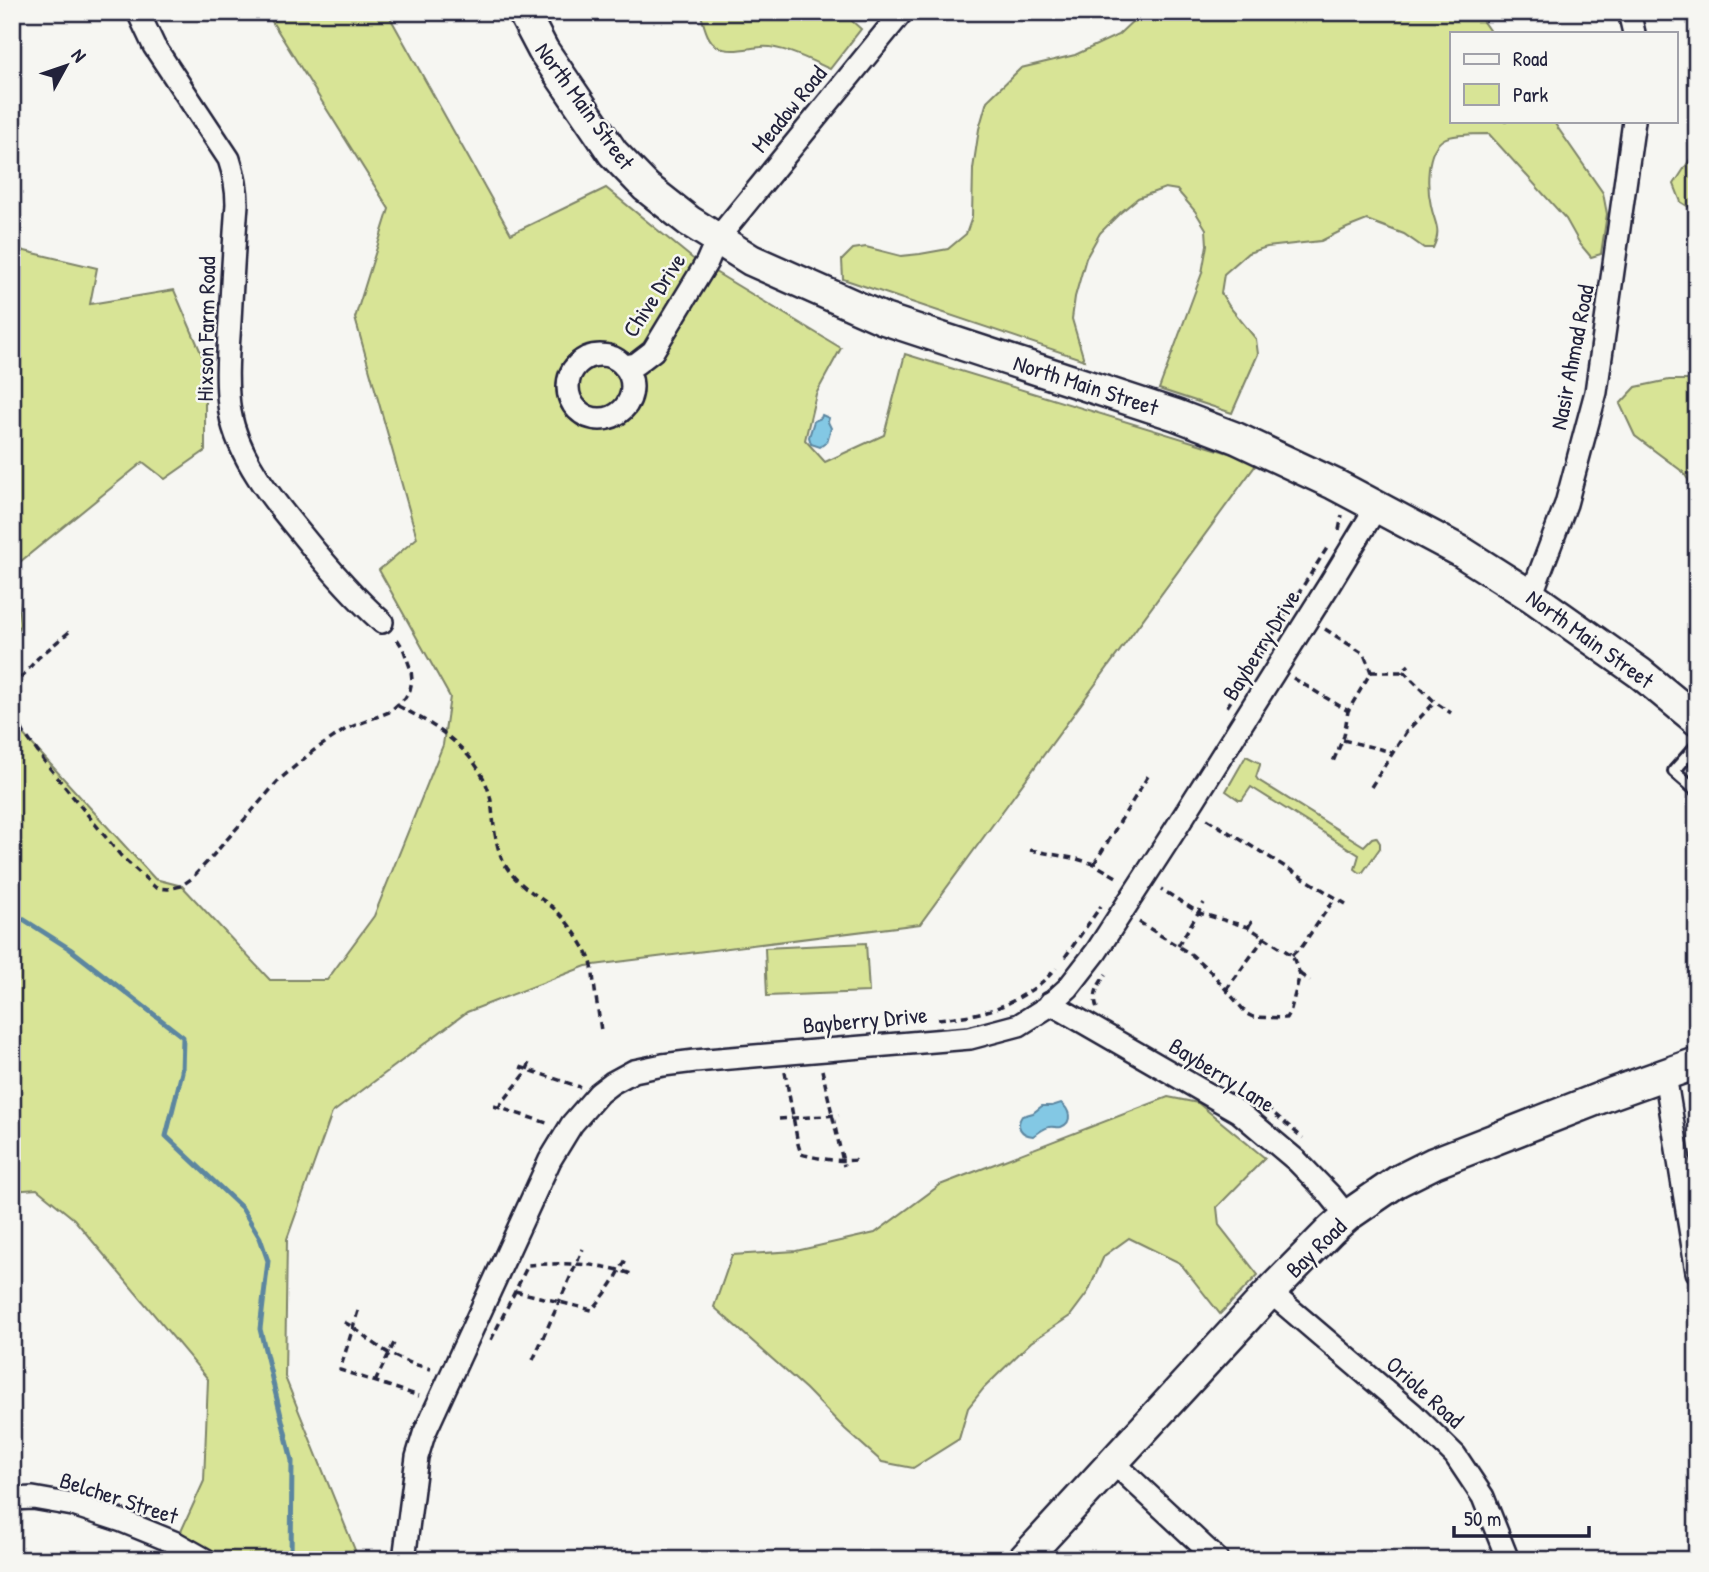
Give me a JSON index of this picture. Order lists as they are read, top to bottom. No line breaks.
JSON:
{"streets":{"main road":["North Main Street","Bay Road"],"street":["Meadow Road","Chive Drive","Hixson Farm Road","Nasir Ahmad Road","Bayberry Drive","Bayberry Lane","Oriole Road","Belcher Street"]},"crossings":[["North Main Street","Meadow Road"],["North Main Street","Chive Drive"],["North Main Street","Nasir Ahmad Road"],["North Main Street","Bayberry Drive"],["Meadow Road","Chive Drive"],["Bayberry Drive","Bayberry Lane"],["Bayberry Lane","Bay Road"],["Bay Road","Oriole Road"]],"legend":["Road","Park"],"scale_bar":"50 m","north":"top right"}
